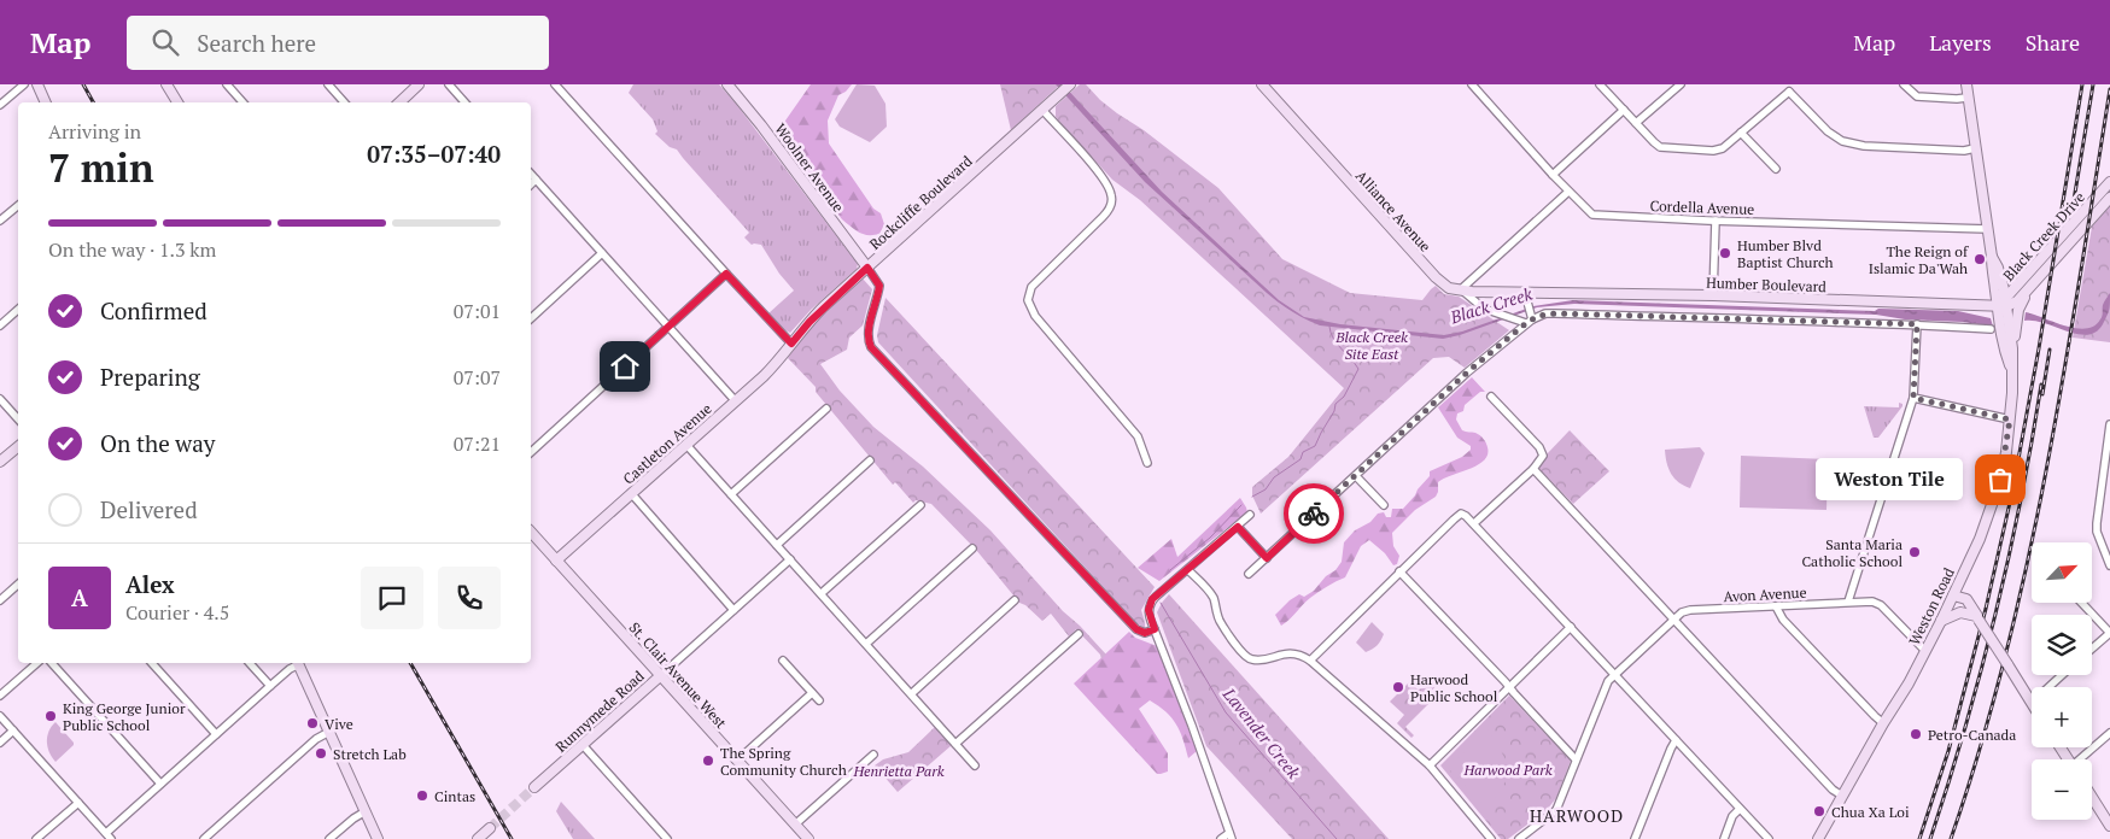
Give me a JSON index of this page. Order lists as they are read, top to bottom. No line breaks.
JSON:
{"streets":{"main road":["Woolner Avenue","Rockcliffe Boulevard","Alliance Avenue","Black Creek Drive","Humber Boulevard","Castleton Avenue","Weston Road","St. Clair Avenue West","Runnymede Road"],"street":["Cordella Avenue","Avon Avenue"]},"crossings":[["Woolner Avenue","Rockcliffe Boulevard"],["Rockcliffe Boulevard","Castleton Avenue"],["Cordella Avenue","Weston Road"],["Alliance Avenue","Humber Boulevard"],["Black Creek Drive","Humber Boulevard"],["Black Creek Drive","Weston Road"],["Humber Boulevard","Weston Road"],["Castleton Avenue","St. Clair Avenue West"],["Avon Avenue","Weston Road"],["St. Clair Avenue West","Runnymede Road"]],"districts":["HARWOOD"],"water":["Black Creek","Lavender Creek"],"parks":["Black Creek Site East","Harwood Park","Henrietta Park"],"places":["Humber Blvd Baptist Church","The Reign of Islamic Da'Wah","Weston Tile","Santa Maria Catholic School","Harwood Public School","King George Junior Public School","Vive","Petro-Canada","Stretch Lab","The Spring Community Church","Cintas","Chua Xa Loi"],"north":"top right","page":{"header":"Map","search":"Search here","nav":["Map","Layers","Share"],"heading":["7 min","Arriving in","07:35–07:40"],"panel":["Alex","Courier · 4.5"],"bar":"On the way · 1.3 km","list":[["Confirmed","07:01"],["Preparing","07:07"],["On the way","07:21"],"Delivered"],"bubble":"Weston Tile","map_buttons":["+","−"],"round":"A"}}
